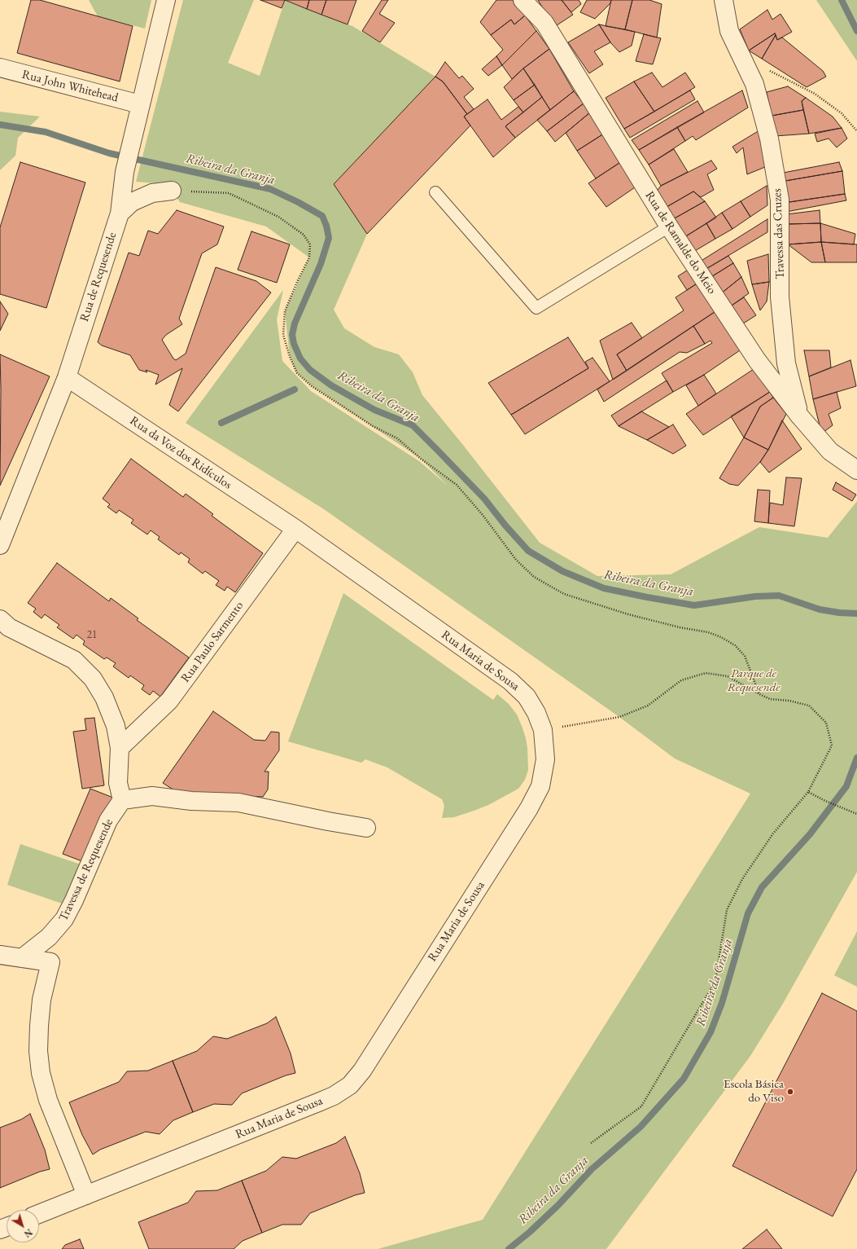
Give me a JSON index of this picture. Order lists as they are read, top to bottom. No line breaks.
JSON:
{"streets":{"street":["Rua John Whitehead","Travessa das Cruzes","Rua de Ramalde do Meio","Rua de Requesende","Rua da Voz dos Ridículos","Rua Paulo Sarmento","Rua Maria de Sousa","Travessa de Requesende"]},"crossings":[["Rua John Whitehead","Rua de Requesende"],["Travessa das Cruzes","Rua de Ramalde do Meio"],["Rua de Requesende","Rua da Voz dos Ridículos"],["Rua da Voz dos Ridículos","Rua Paulo Sarmento"],["Rua da Voz dos Ridículos","Rua Maria de Sousa"],["Rua Paulo Sarmento","Rua Maria de Sousa"]],"water":["Ribeira da Granja"],"parks":["Parque de Requesende"],"places":["Escola Básica do Viso"],"house_numbers":["21"],"north":"bottom right"}
